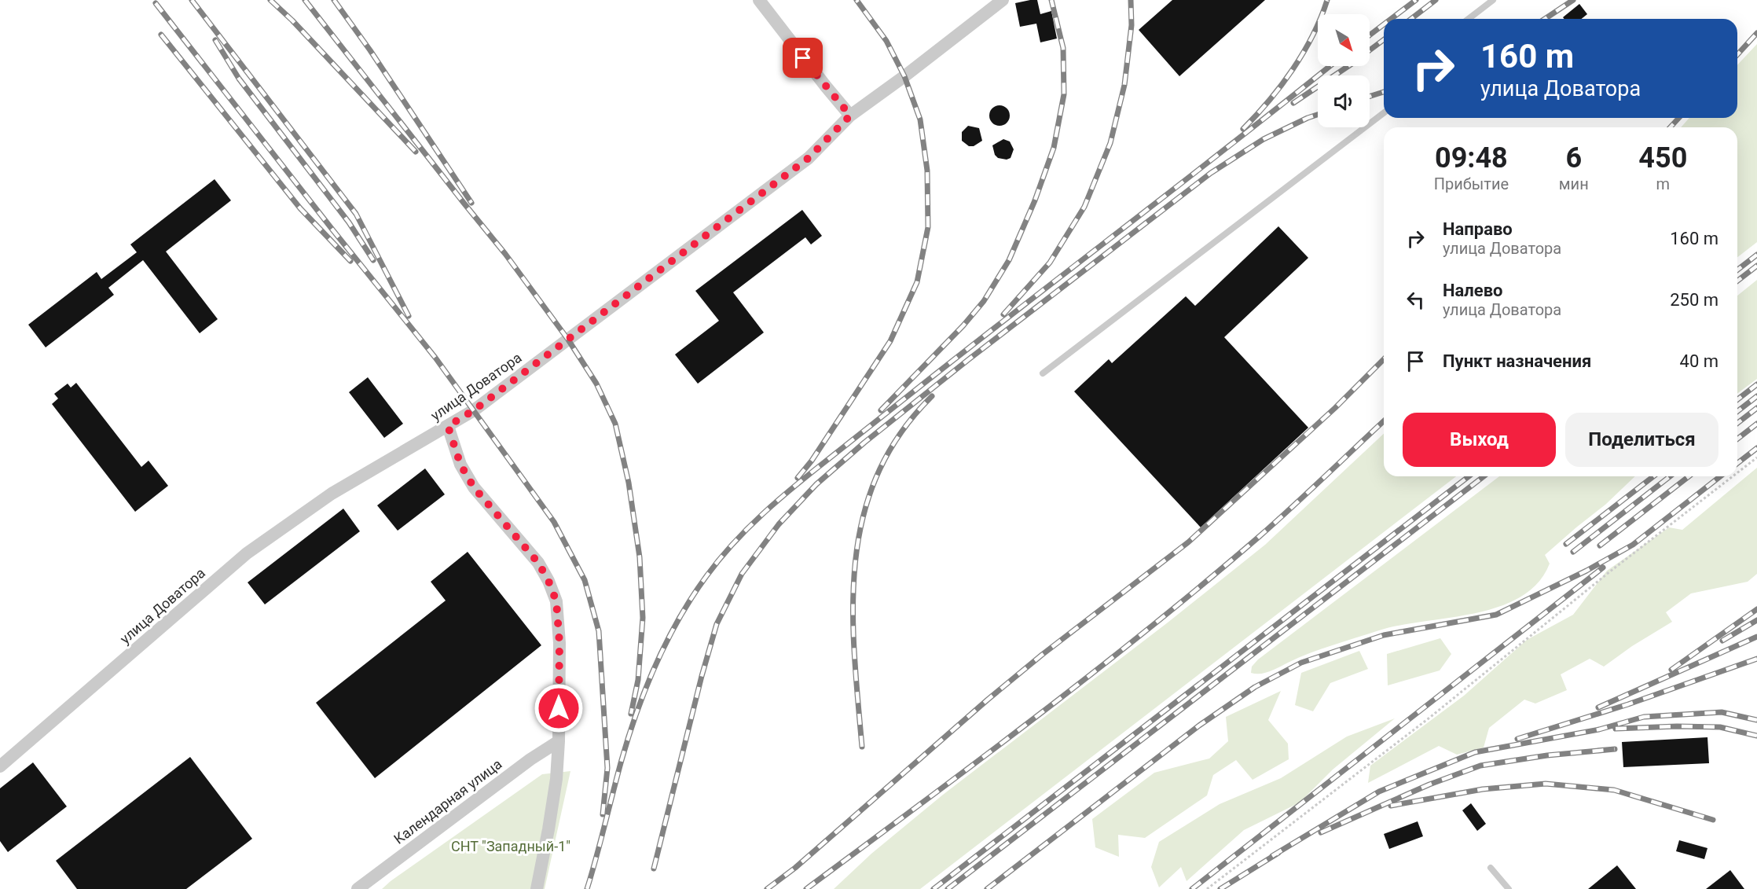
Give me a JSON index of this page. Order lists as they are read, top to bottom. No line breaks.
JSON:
{"streets":{"street":["улица Доватора","Календарная улица"]},"parks":["СНТ \"Западный-1\""],"north":"bottom right","page":{"turn":["160 m","улица Доватора"],"eta":["09:48","Прибытие","6","мин","450","m"],"list":[{"name":"Направо","note":"улица Доватора","value":"160 m"},{"name":"Налево","note":"улица Доватора","value":"250 m"},{"name":"Пункт назначения","value":"40 m"}],"buttons":["Выход","Поделиться"]}}
